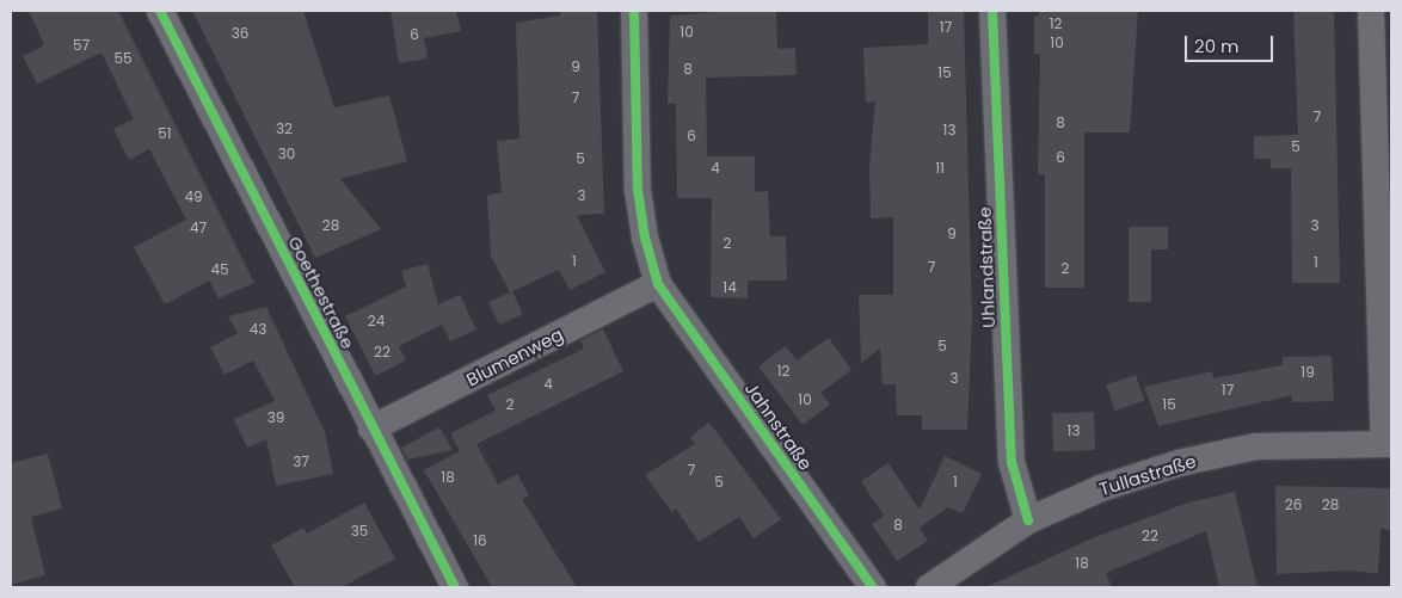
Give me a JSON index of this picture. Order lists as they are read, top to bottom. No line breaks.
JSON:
{"streets":{"street":["Uhlandstraße","Goethestraße","Blumenweg","Jahnstraße","Tullastraße"]},"crossings":[["Uhlandstraße","Tullastraße"],["Goethestraße","Blumenweg"],["Blumenweg","Jahnstraße"]],"house_numbers":["12","17","10","36","6","10","57","55","9","8","15","7","7","8","32","13","51","6","5","30","6","5","4","11","3","49","28","3","47","9","2","1","1","7","2","45","14","24","43","5","22","12","19","3","4","17","10","2","15","39","13","37","7","18","5","1","26","28","8","35","22","16","18"],"scale_bar":"20 m"}
